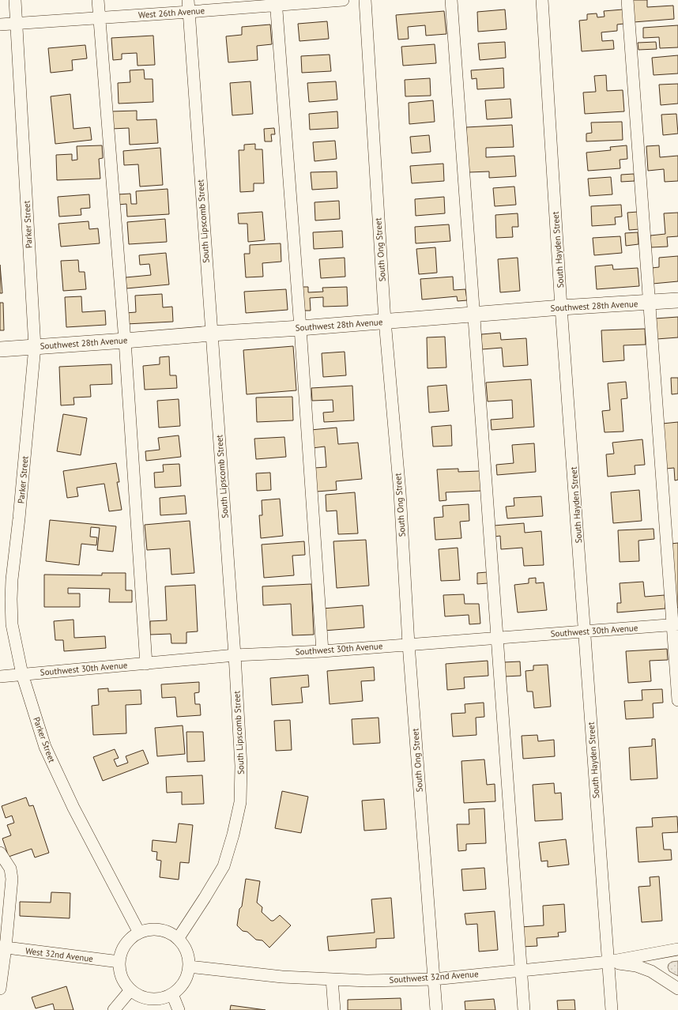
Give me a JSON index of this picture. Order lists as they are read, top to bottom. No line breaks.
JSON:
{"streets":{"main road":["Southwest 28th Avenue"],"street":["West 26th Avenue","South Lipscomb Street","Parker Street","South Ong Street","South Hayden Street","Southwest 30th Avenue","West 32nd Avenue","Southwest 32nd Avenue"]},"crossings":[["West 26th Avenue","South Lipscomb Street"],["West 26th Avenue","Parker Street"],["South Lipscomb Street","Parker Street"],["South Lipscomb Street","Southwest 28th Avenue"],["South Lipscomb Street","Southwest 30th Avenue"],["South Lipscomb Street","West 32nd Avenue"],["South Lipscomb Street","Southwest 32nd Avenue"],["Parker Street","Southwest 28th Avenue"],["Parker Street","Southwest 30th Avenue"],["Parker Street","West 32nd Avenue"],["Parker Street","Southwest 32nd Avenue"],["South Ong Street","Southwest 28th Avenue"],["South Ong Street","Southwest 30th Avenue"],["South Ong Street","Southwest 32nd Avenue"],["South Hayden Street","Southwest 28th Avenue"],["South Hayden Street","Southwest 30th Avenue"],["South Hayden Street","Southwest 32nd Avenue"],["West 32nd Avenue","Southwest 32nd Avenue"]]}
